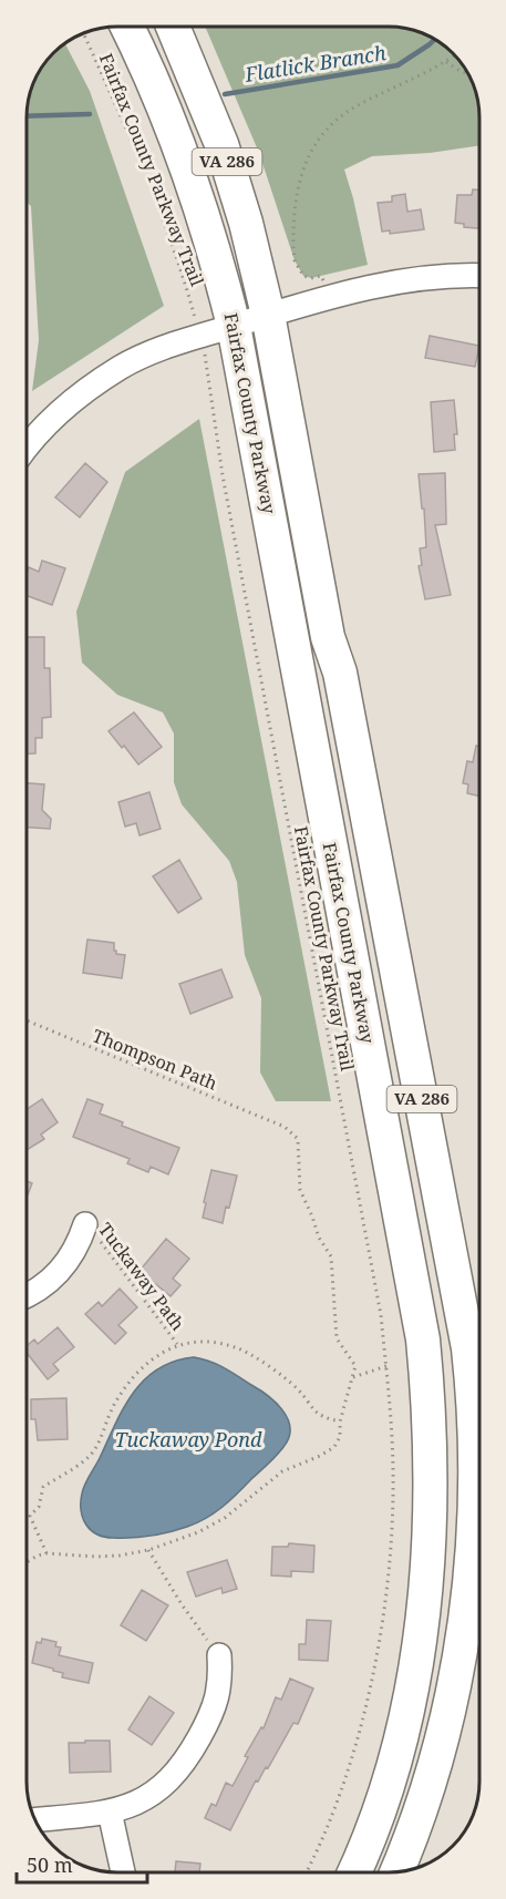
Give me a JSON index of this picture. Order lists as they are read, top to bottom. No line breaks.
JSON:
{"streets":{"highway":["VA 286","Fairfax County Parkway"],"path":["Fairfax County Parkway Trail","Thompson Path","Tuckaway Path"]},"water":["Flatlick Branch","Tuckaway Pond"],"scale_bar":"50 m"}
